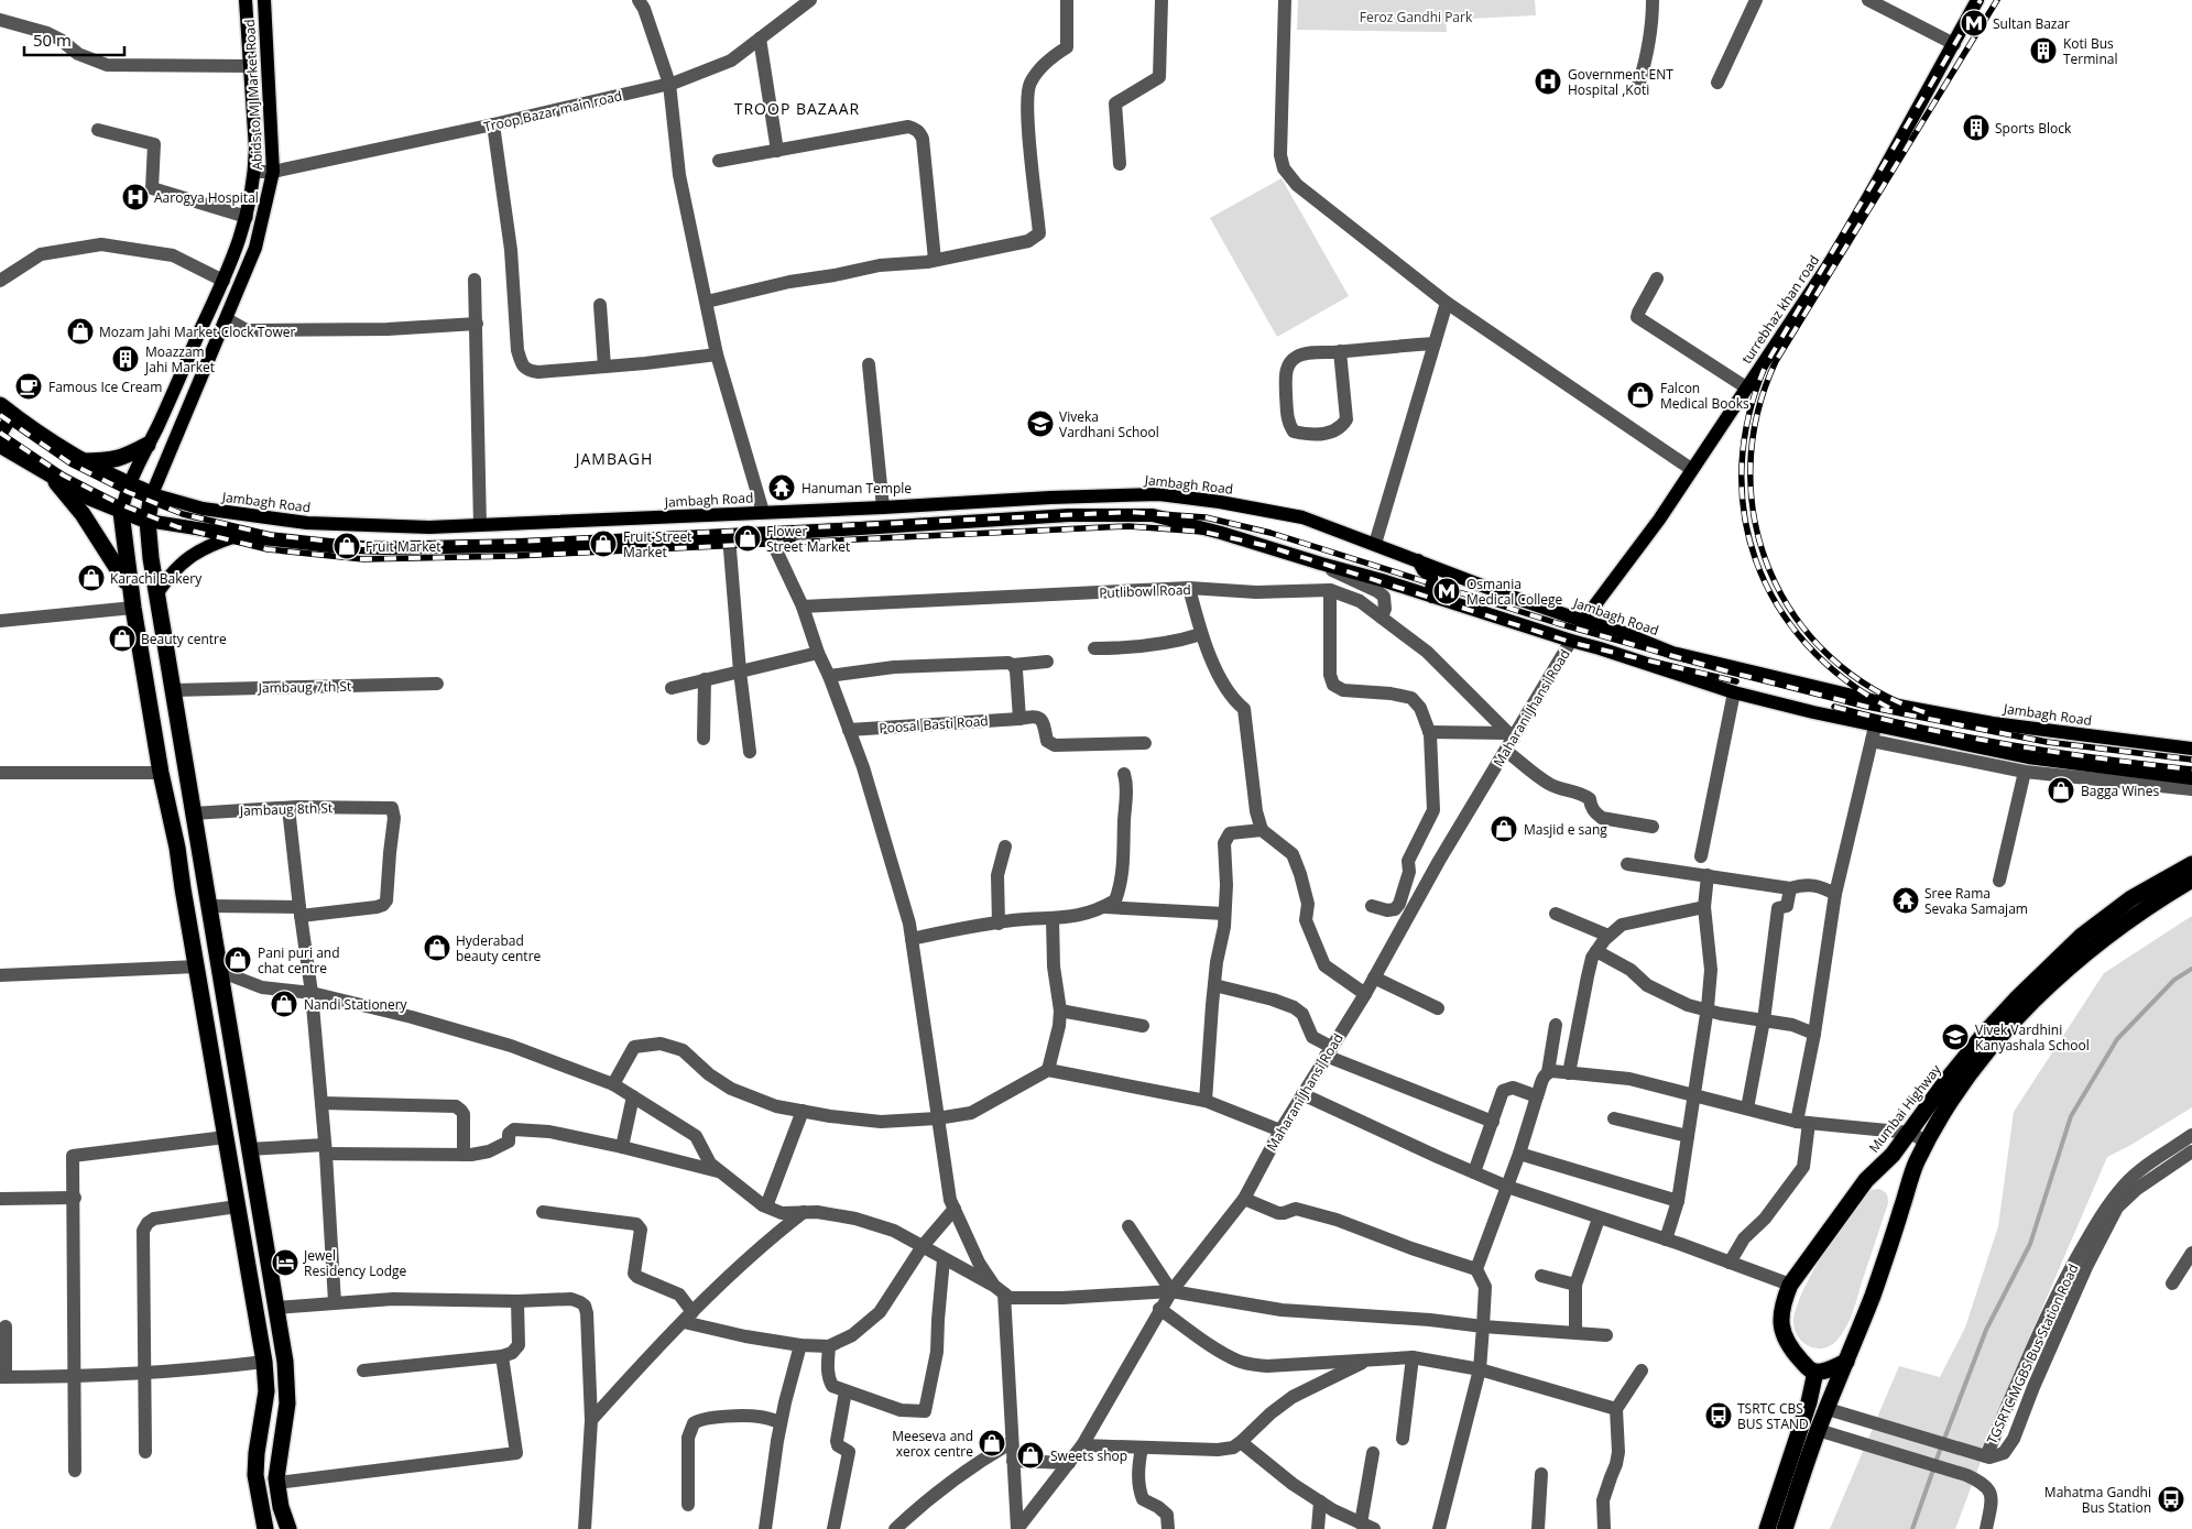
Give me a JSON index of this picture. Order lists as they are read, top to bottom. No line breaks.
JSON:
{"streets":{"highway":["Mumbai Highway"],"main road":["Abids to MJ Market Road","turrebhaz khan road","Jambagh Road"],"street":["Troop Bazar main road","Putlibowl Road","Jambaug 7th St","Maharani Jhansi Road","Poosal Basti Road","Jambaug 8th St","TGSRTC MGBS Bus Station Road"]},"crossings":[["Abids to MJ Market Road","Troop Bazar main road"],["Abids to MJ Market Road","Jambagh Road"],["turrebhaz khan road","Jambagh Road"],["Putlibowl Road","Maharani Jhansi Road"]],"districts":["TROOP BAZAAR","JAMBAGH"],"parks":["Feroz Gandhi Park"],"places":{"metro station":["Sultan Bazar","Osmania Medical College"],"building":["Koti Bus Terminal","Sports Block","Moazzam Jahi Market"],"hospital":["Government ENT Hospital ,Koti","Aarogya Hospital"],"shop":["Mozam Jahi Market Clock Tower","Falcon Medical Books","Flower Street Market","Fruit Street Market","Fruit Market","Karachi Bakery","Beauty centre","Bagga Wines","Masjid e sang","Hyderabad beauty centre","Pani puri and chat centre","Nandi Stationery","Meeseva and xerox centre","Sweets shop"],"cafe":["Famous Ice Cream"],"school or university":["Viveka Vardhani School","Vivek Vardhini Kanyashala School"],"temple":["Hanuman Temple","Sree Rama Sevaka Samajam"],"hotel":["Jewel Residency Lodge"],"bus stop":["TSRTC CBS BUS STAND","Mahatma Gandhi Bus Station"]},"scale_bar":"50 m"}
